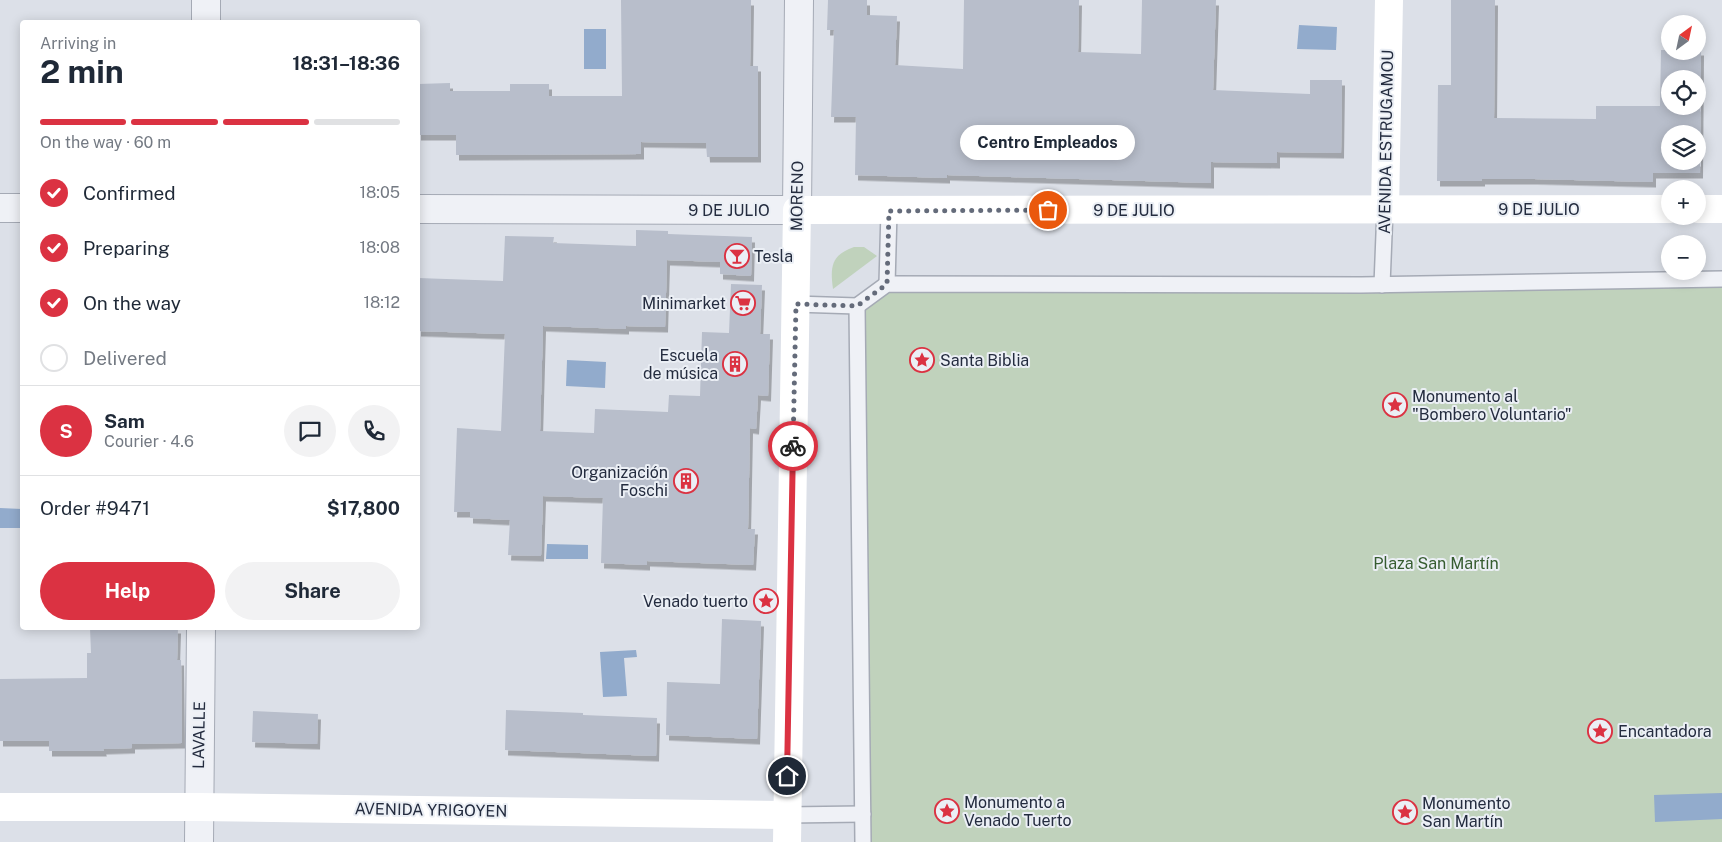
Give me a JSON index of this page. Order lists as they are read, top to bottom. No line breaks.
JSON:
{"streets":{"main road":["AVENIDA ESTRUGAMOU","MORENO","9 DE JULIO","AVENIDA YRIGOYEN"],"street":["LAVALLE"]},"crossings":[["AVENIDA ESTRUGAMOU","9 DE JULIO"],["MORENO","9 DE JULIO"],["MORENO","AVENIDA YRIGOYEN"],["LAVALLE","AVENIDA YRIGOYEN"]],"parks":["Plaza San Martín"],"places":{"other":["Centro Empleados"],"bar":["Tesla"],"supermarket":["Minimarket"],"place":["Santa Biblia","Monumento al \"Bombero Voluntario\"","Venado tuerto","Encantadora","Monumento a Venado Tuerto","Monumento San Martín"],"building":["Escuela de música","Organización Foschi"]},"north":"top right","page":{"map_buttons":["+","−"],"heading":["2 min","Arriving in","18:31–18:36"],"panel":["Sam","Courier · 4.6","Order #9471","$17,800"],"bar":"On the way · 60 m","bubble":"Centro Empleados","list":[["Confirmed","18:05"],["Preparing","18:08"],["On the way","18:12"],"Delivered"],"round":"S","buttons":["Help","Share"]}}
